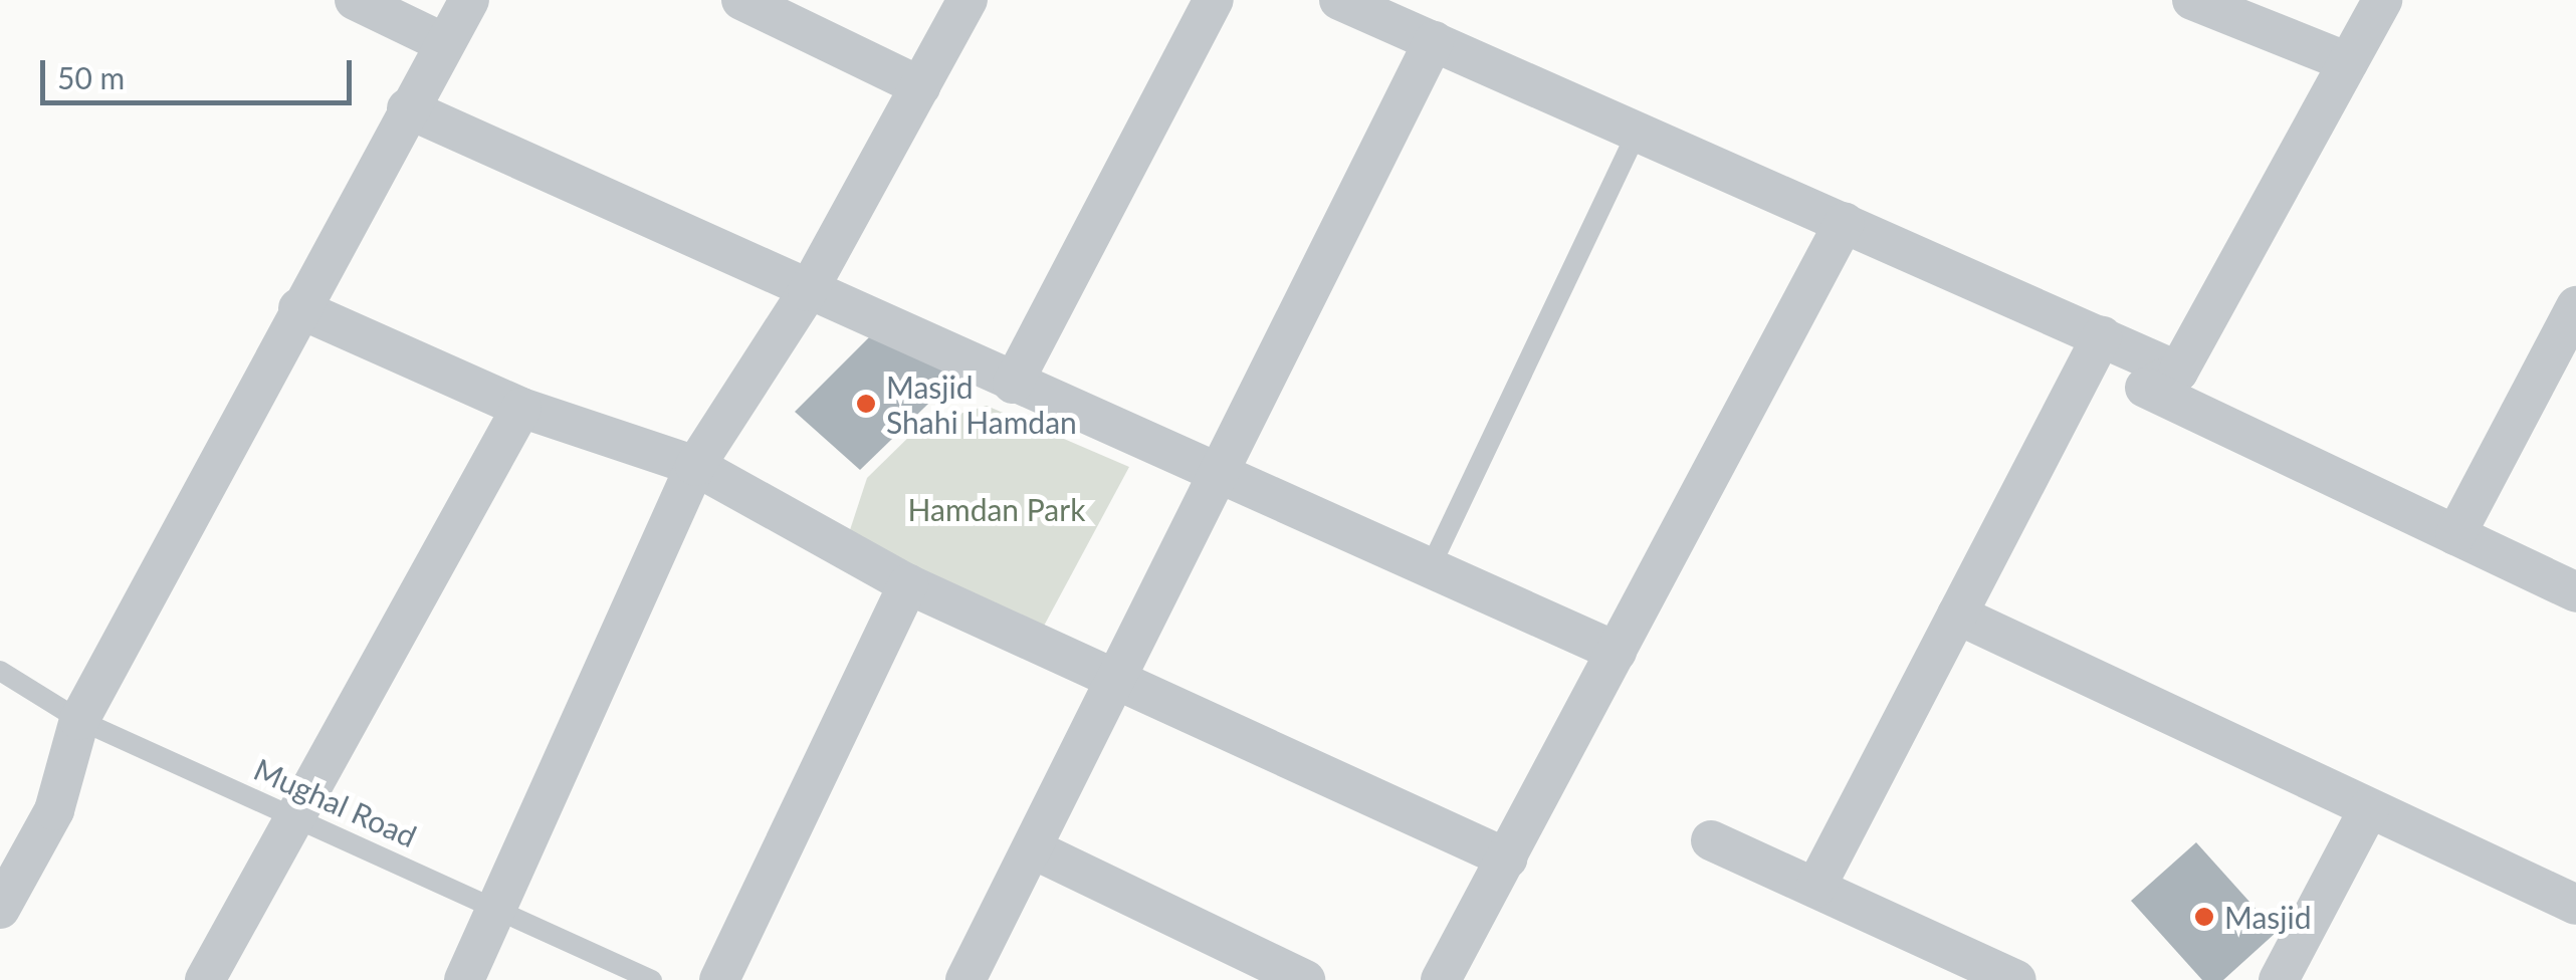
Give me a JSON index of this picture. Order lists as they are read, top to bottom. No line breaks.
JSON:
{"streets":{"lane":["Mughal Road"]},"parks":["Hamdan Park"],"places":["Masjid Shahi Hamdan","Masjid"],"scale_bar":"50 m"}
